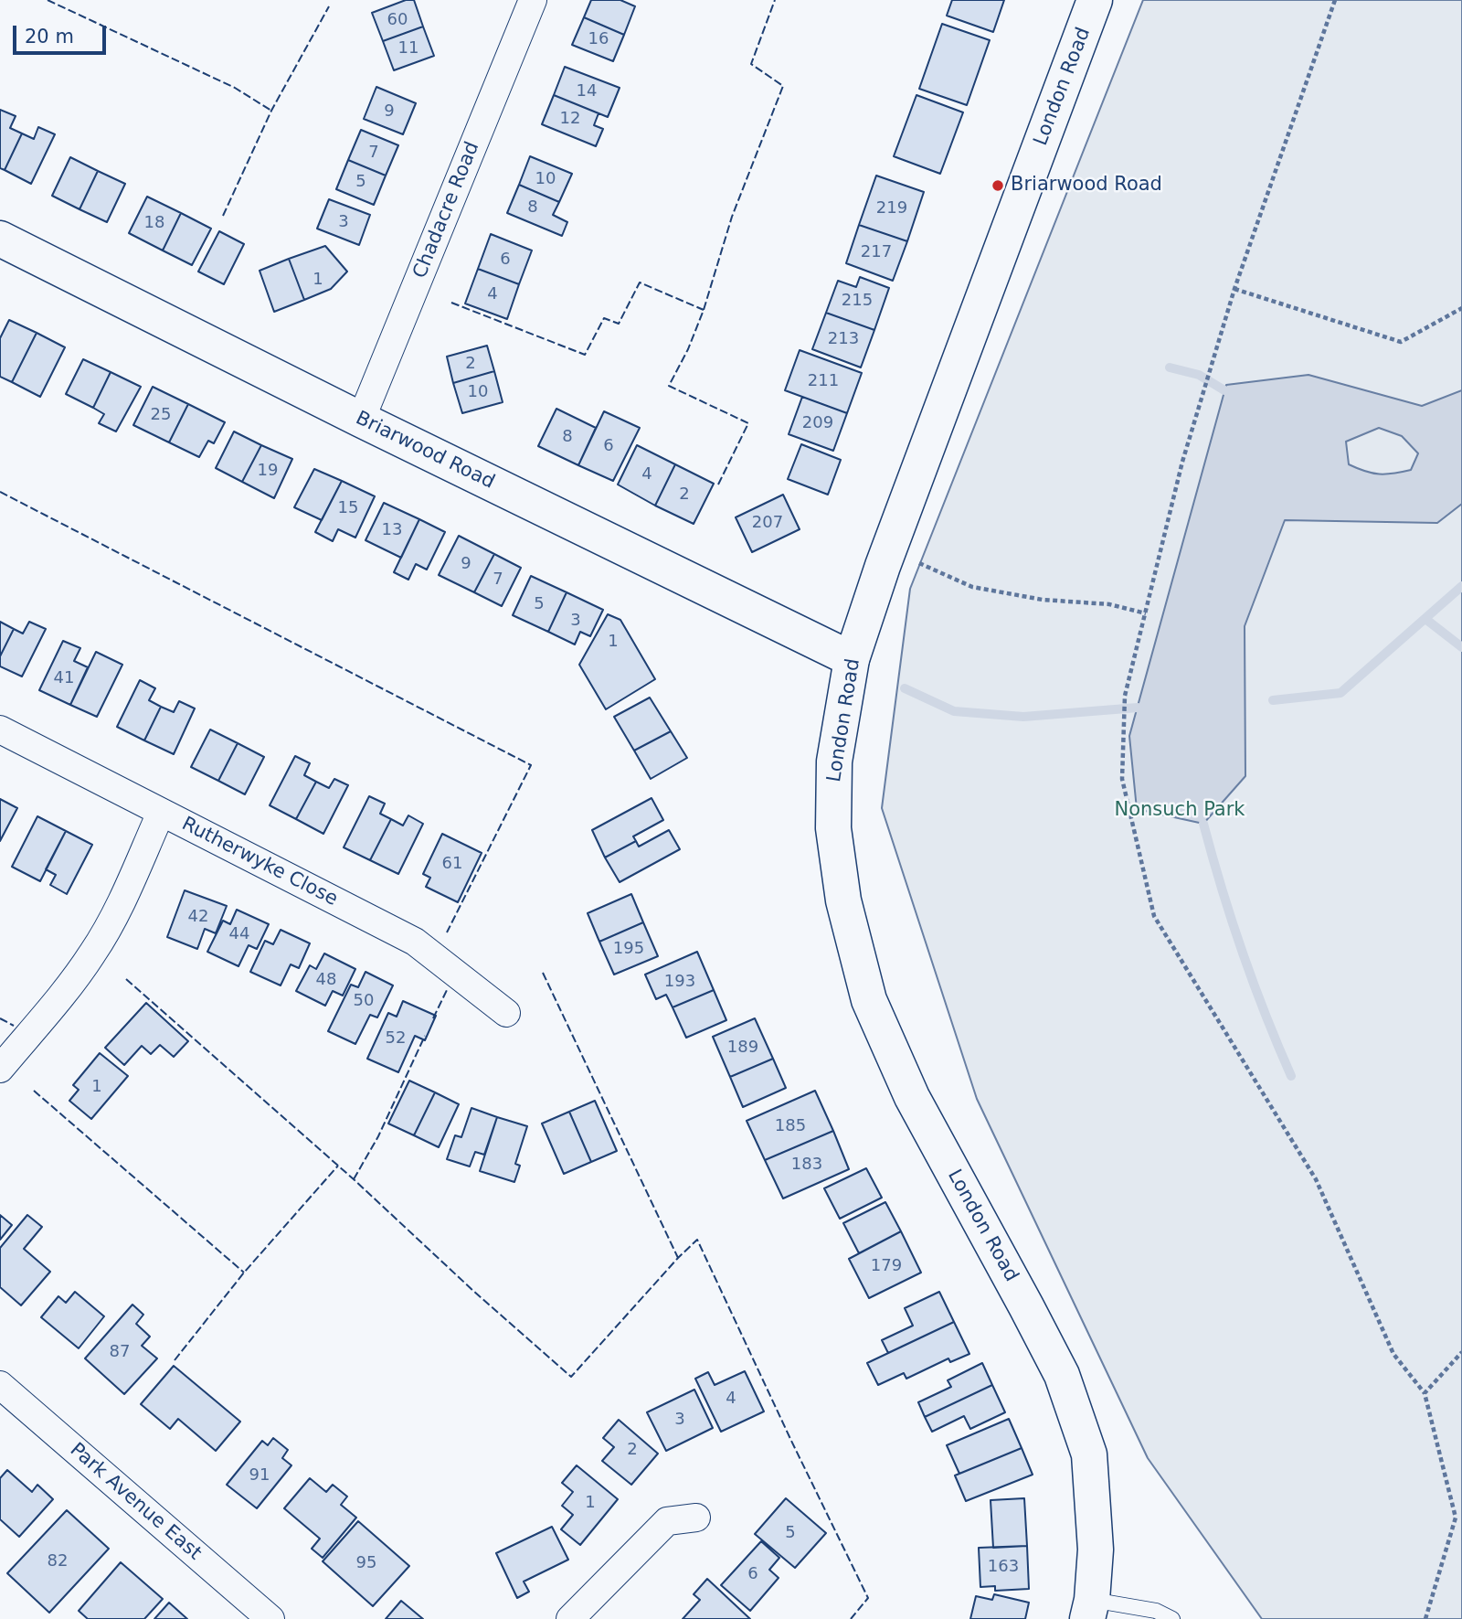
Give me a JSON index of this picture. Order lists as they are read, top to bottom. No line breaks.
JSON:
{"streets":{"main road":["London Road","Briarwood Road"],"street":["Chadacre Road","Rutherwyke Close","Park Avenue East"]},"crossings":[["London Road","Briarwood Road"],["Chadacre Road","Briarwood Road"]],"parks":["Nonsuch Park"],"places":["Briarwood Road"],"house_numbers":["60","16","11","14","9","12","7","10","5","8","219","3","18","217","6","1","4","215","213","2","211","10","25","209","8","6","19","4","2","15","207","13","9","7","5","3","1","41","61","42","44","195","48","193","50","52","189","1","185","183","179","87","4","3","2","91","1","5","82","95","163","6"],"scale_bar":"20 m"}
